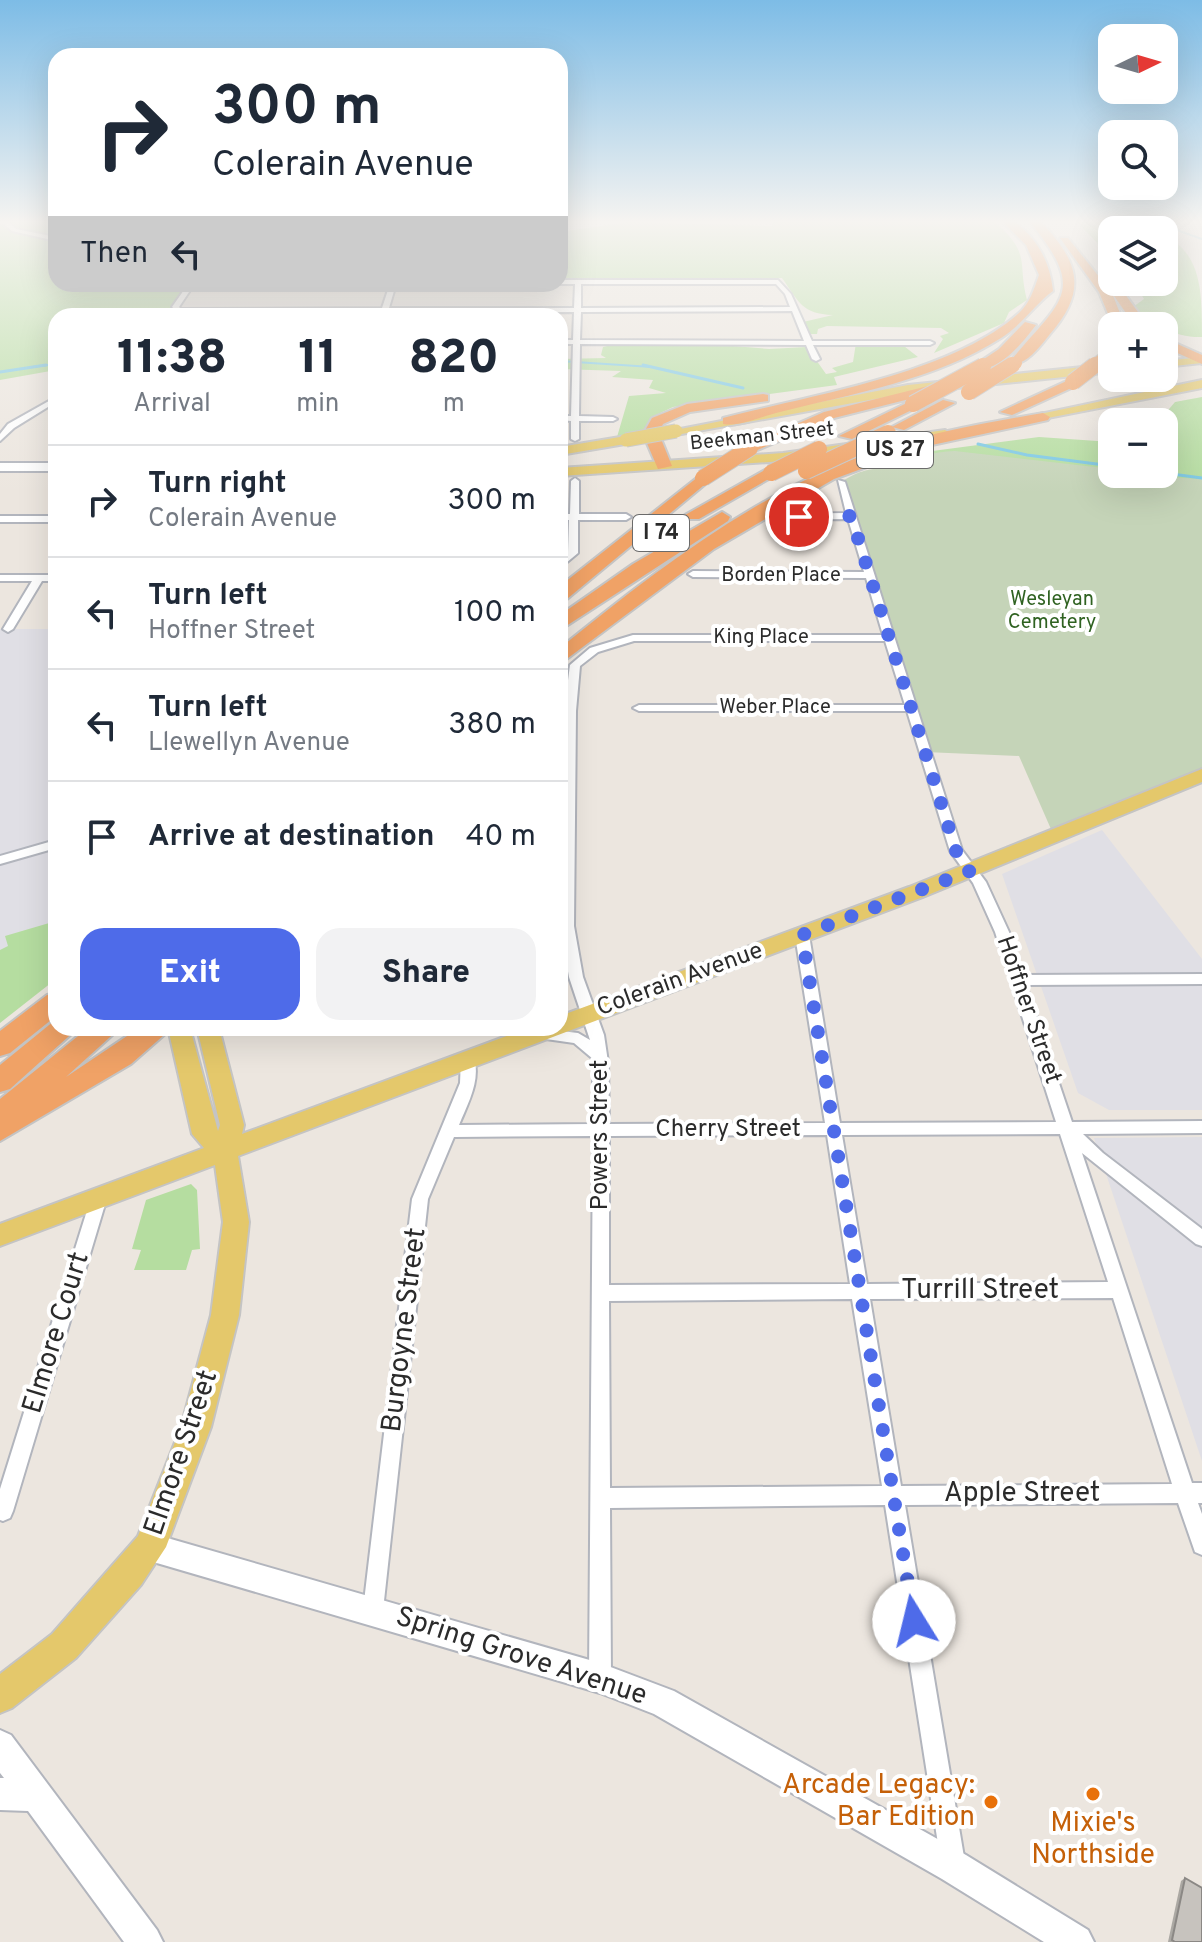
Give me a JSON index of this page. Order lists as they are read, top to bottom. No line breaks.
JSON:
{"streets":{"highway":["US 27","I 74"],"main road":["Beekman Street","Colerain Avenue","Elmore Street","Spring Grove Avenue"],"street":["Borden Place","King Place","Weber Place","Hoffner Street","Cherry Street","Powers Street","Turrill Street","Burgoyne Street","Elmore Court","Apple Street"]},"crossings":[["Beekman Street","US 27"],["Beekman Street","I 74"],["Borden Place","Hoffner Street"],["King Place","Hoffner Street"],["King Place","Powers Street"],["Weber Place","Hoffner Street"],["Colerain Avenue","Hoffner Street"],["Colerain Avenue","Powers Street"],["Hoffner Street","Cherry Street"],["Hoffner Street","Turrill Street"],["Hoffner Street","Apple Street"],["Cherry Street","Powers Street"],["Cherry Street","Burgoyne Street"],["Powers Street","Turrill Street"],["Powers Street","Apple Street"],["Powers Street","Spring Grove Avenue"],["Burgoyne Street","Spring Grove Avenue"],["Elmore Street","Spring Grove Avenue"]],"parks":["Wesleyan Cemetery"],"places":["Mixie's Northside","Arcade Legacy: Bar Edition"],"north":"right","page":{"map_buttons":["+","−"],"turn":["300 m","Colerain Avenue"],"then":"Then","eta":["11:38","Arrival","11","min","820","m"],"list":[{"name":"Turn right","note":"Colerain Avenue","value":"300 m"},{"name":"Turn left","note":"Hoffner Street","value":"100 m"},{"name":"Turn left","note":"Llewellyn Avenue","value":"380 m"},{"name":"Arrive at destination","value":"40 m"}],"buttons":["Exit","Share"]}}
